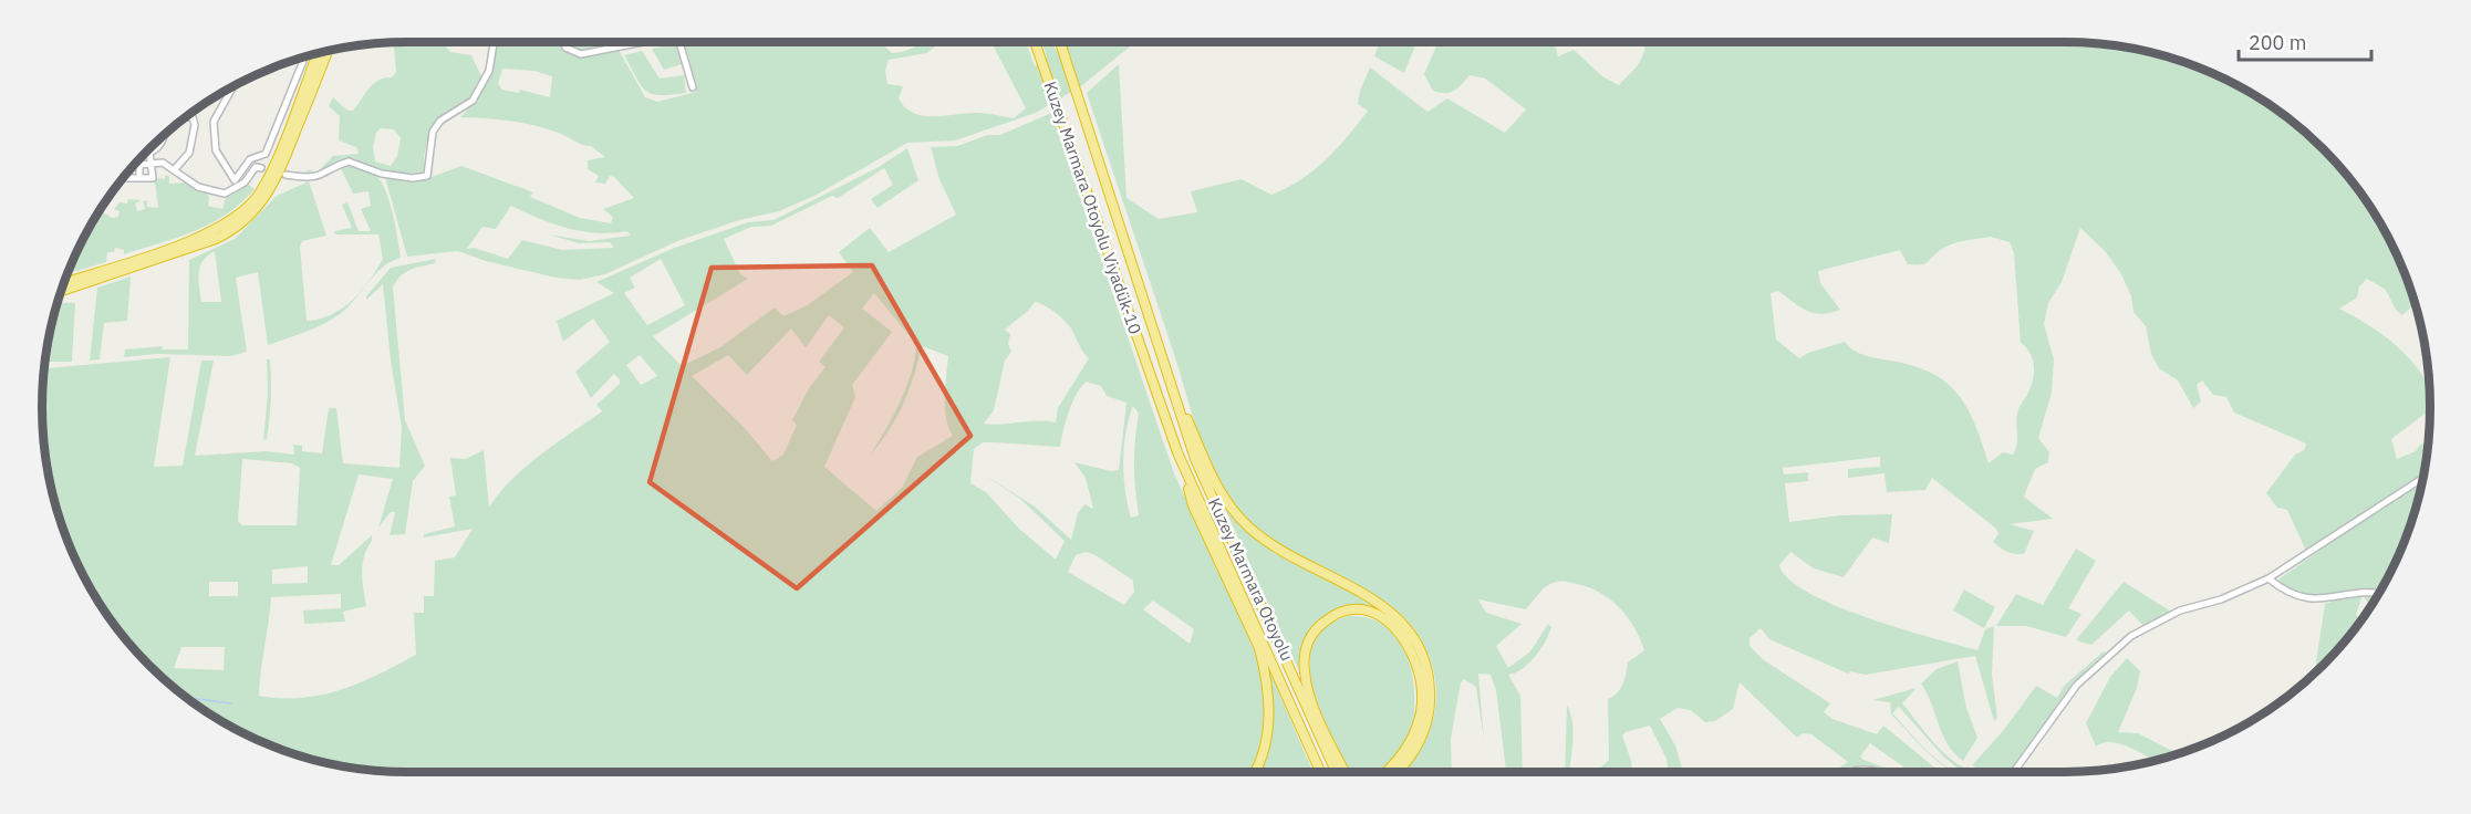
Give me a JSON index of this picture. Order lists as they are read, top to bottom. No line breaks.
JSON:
{"streets":{"highway":["Kuzey Marmara Otoyolu Viyadük-10","Kuzey Marmara Otoyolu"]},"crossings":[["Kuzey Marmara Otoyolu Viyadük-10","Kuzey Marmara Otoyolu"]],"scale_bar":"200 m"}
